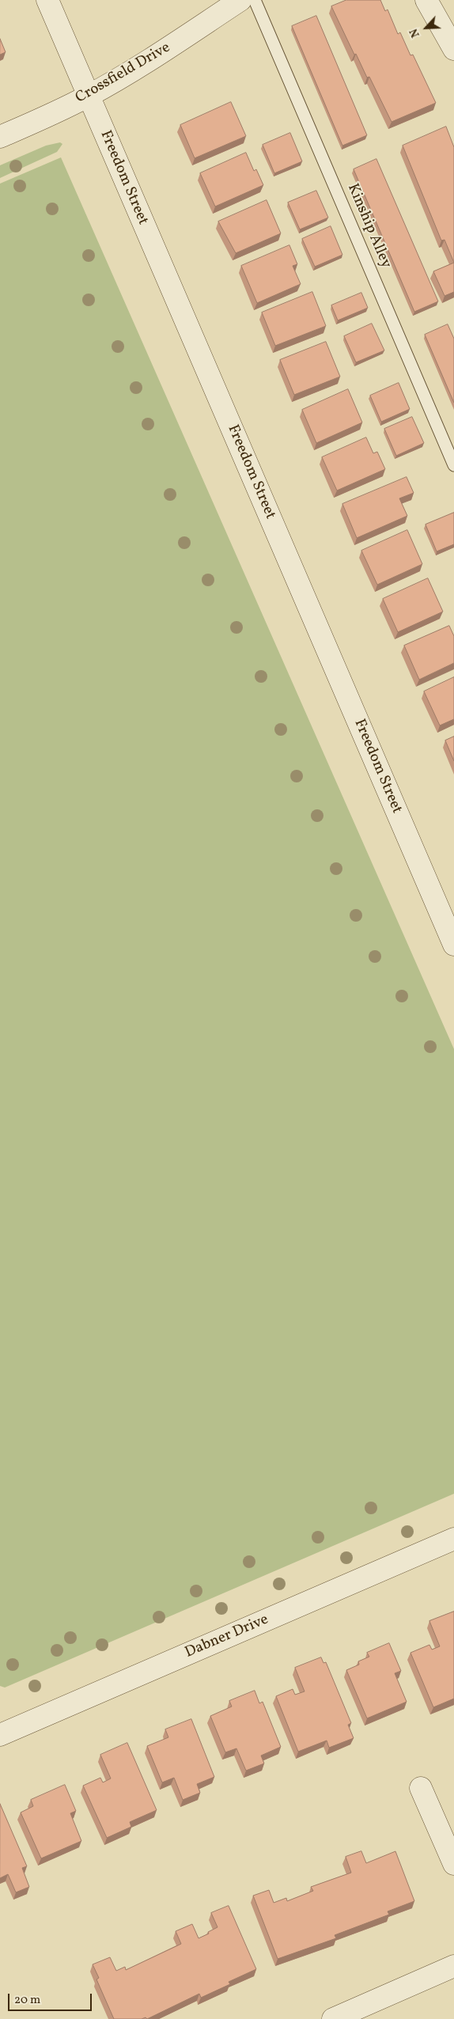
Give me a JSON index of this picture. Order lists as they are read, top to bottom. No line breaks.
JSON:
{"streets":{"street":["Crossfield Drive","Freedom Street","Dabner Drive"],"lane":["Kinship Alley"]},"crossings":[["Crossfield Drive","Freedom Street"]],"scale_bar":"20 m","north":"bottom left"}
